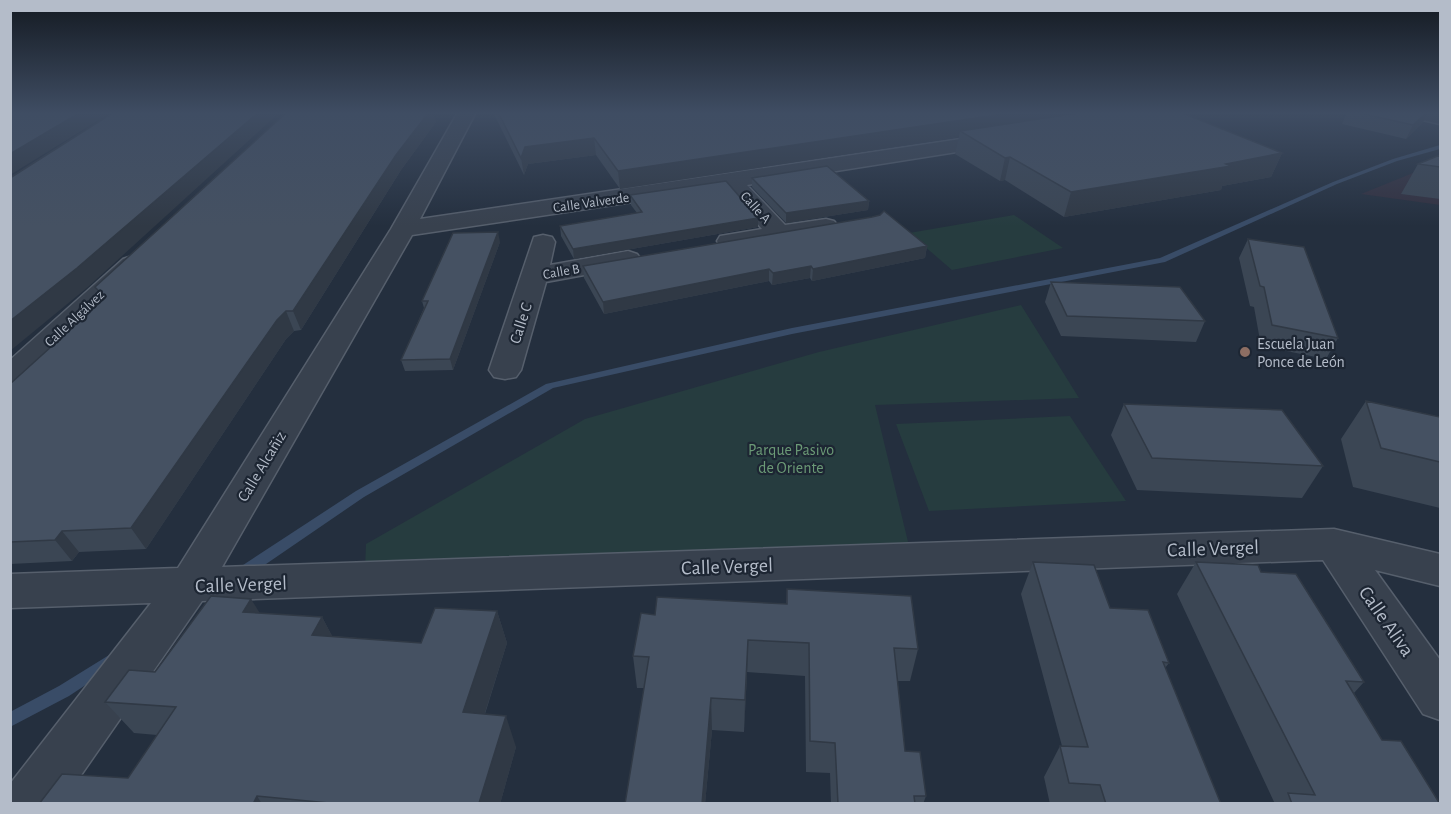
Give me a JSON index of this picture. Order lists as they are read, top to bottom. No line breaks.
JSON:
{"streets":{"street":["Calle Valverde","Calle A","Calle B","Calle Algálvez","Calle C","Calle Alcañiz","Calle Vergel","Calle Aliva"]},"crossings":[["Calle Valverde","Calle A"],["Calle Valverde","Calle Alcañiz"],["Calle B","Calle C"],["Calle Alcañiz","Calle Vergel"],["Calle Vergel","Calle Aliva"]],"parks":["Parque Pasivo de Oriente"],"places":["Escuela Juan Ponce de León"]}
